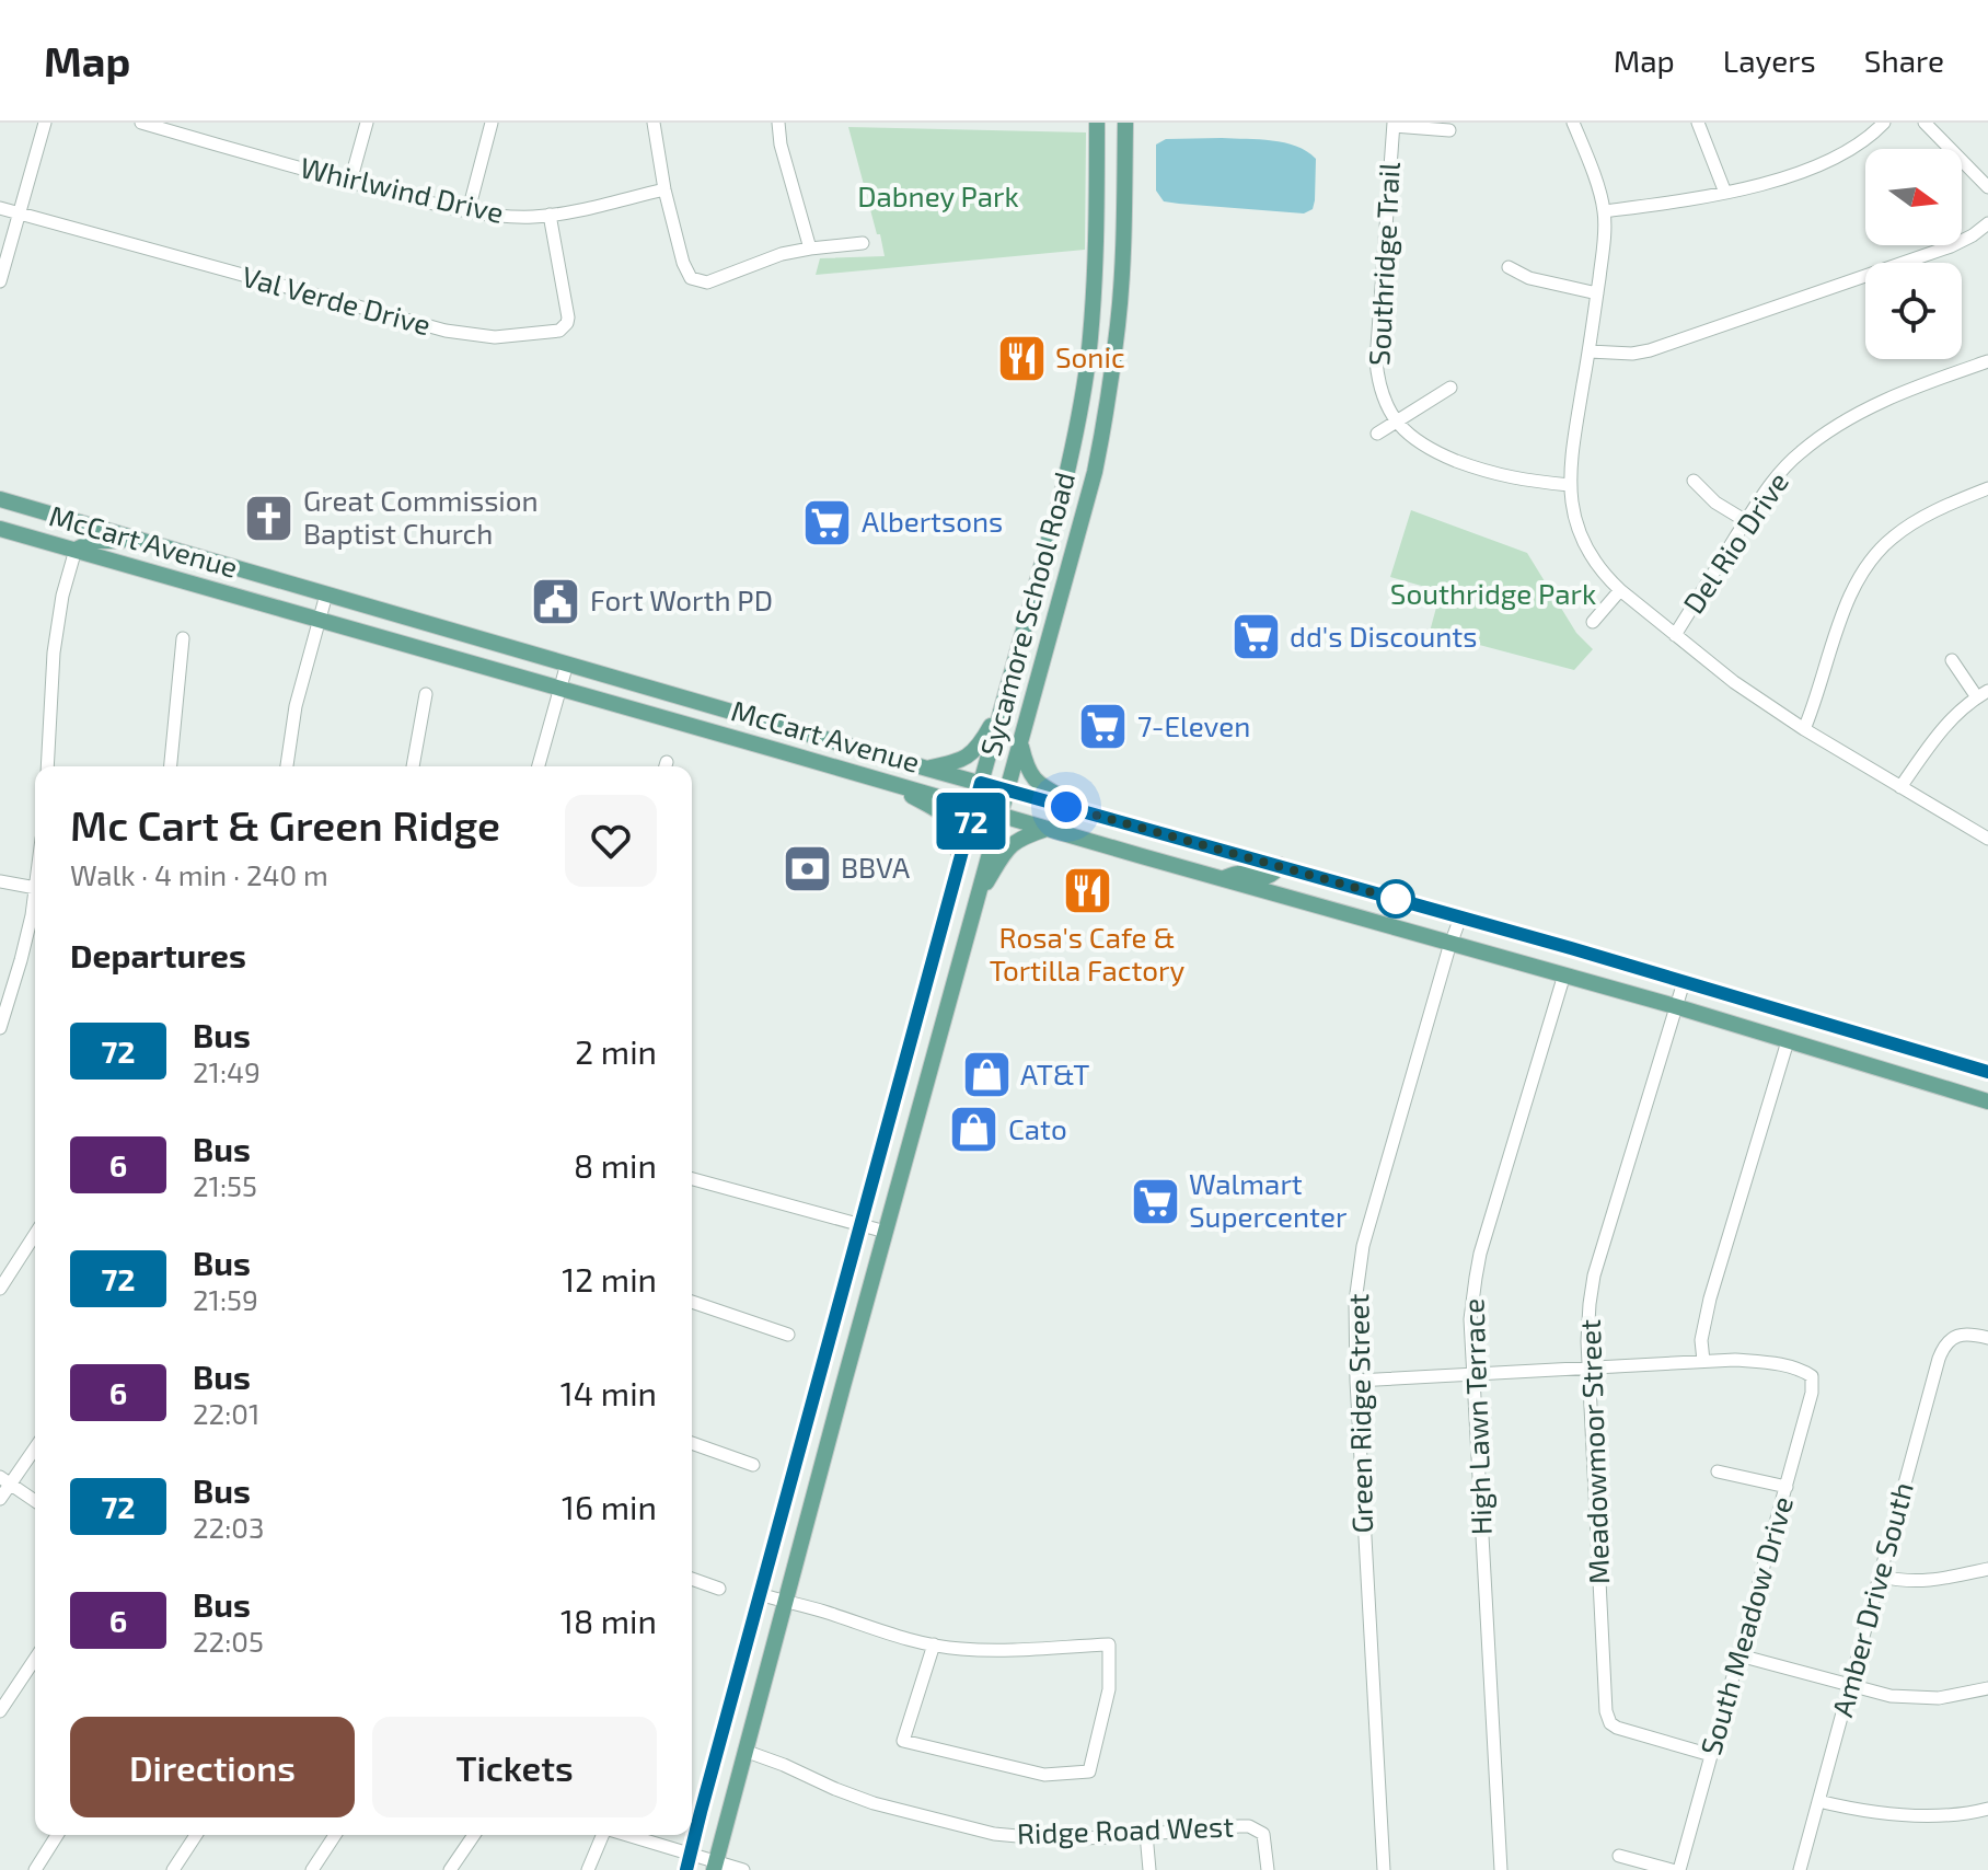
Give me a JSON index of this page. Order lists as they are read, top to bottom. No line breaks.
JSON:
{"streets":{"main road":["McCart Avenue","Sycamore School Road"],"street":["Whirlwind Drive","Southridge Trail","Val Verde Drive","Del Rio Drive","Green Ridge Street","High Lawn Terrace","Meadowmoor Street","Amber Drive South","South Meadow Drive","Ridge Road West"]},"crossings":[["Whirlwind Drive","Val Verde Drive"],["McCart Avenue","Sycamore School Road"],["McCart Avenue","Green Ridge Street"],["McCart Avenue","High Lawn Terrace"],["McCart Avenue","Meadowmoor Street"],["Sycamore School Road","Ridge Road West"],["Meadowmoor Street","South Meadow Drive"]],"parks":["Dabney Park","Southridge Park"],"places":{"restaurant":["Sonic","Rosa's Cafe & Tortilla Factory"],"church":["Great Commission Baptist Church"],"supermarket":["Albertsons","dd's Discounts","7-Eleven","Walmart Supercenter"],"public building":["Fort Worth PD"],"bank":["BBVA"],"shop":["AT&T","Cato"]},"lines":["bus line 72"],"north":"right","page":{"header":"Map","nav":["Map","Layers","Share"],"on_map":"72","heading":[["Mc Cart & Green Ridge","Walk · 4 min · 240 m"],"Departures"],"list":[{"mark":"72","name":"Bus","note":"21:49","value":"2 min"},{"mark":"6","name":"Bus","note":"21:55","value":"8 min"},{"mark":"72","name":"Bus","note":"21:59","value":"12 min"},{"mark":"6","name":"Bus","note":"22:01","value":"14 min"},{"mark":"72","name":"Bus","note":"22:03","value":"16 min"},{"mark":"6","name":"Bus","note":"22:05","value":"18 min"}],"buttons":["Directions","Tickets"]}}
